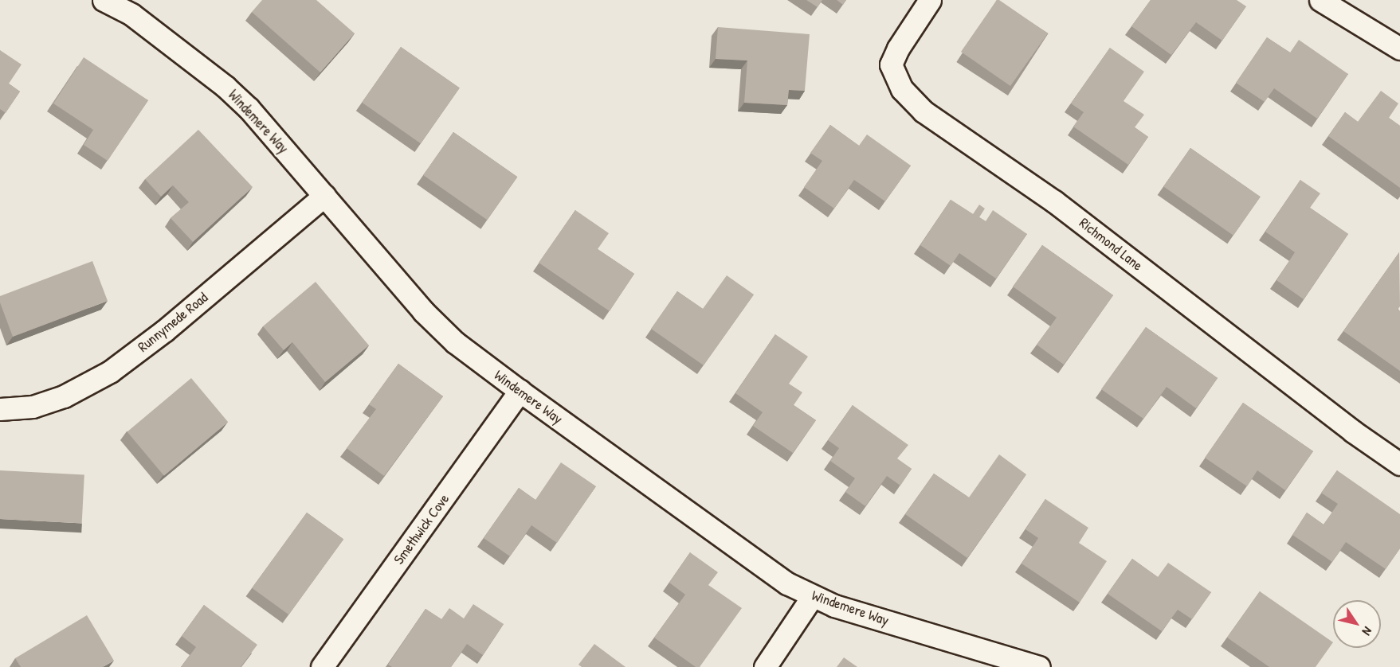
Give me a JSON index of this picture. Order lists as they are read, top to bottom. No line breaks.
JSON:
{"streets":{"street":["Windemere Way","Richmond Lane","Runnymede Road","Smethwick Cove"]},"crossings":[["Windemere Way","Runnymede Road"],["Windemere Way","Smethwick Cove"]],"north":"bottom right"}
